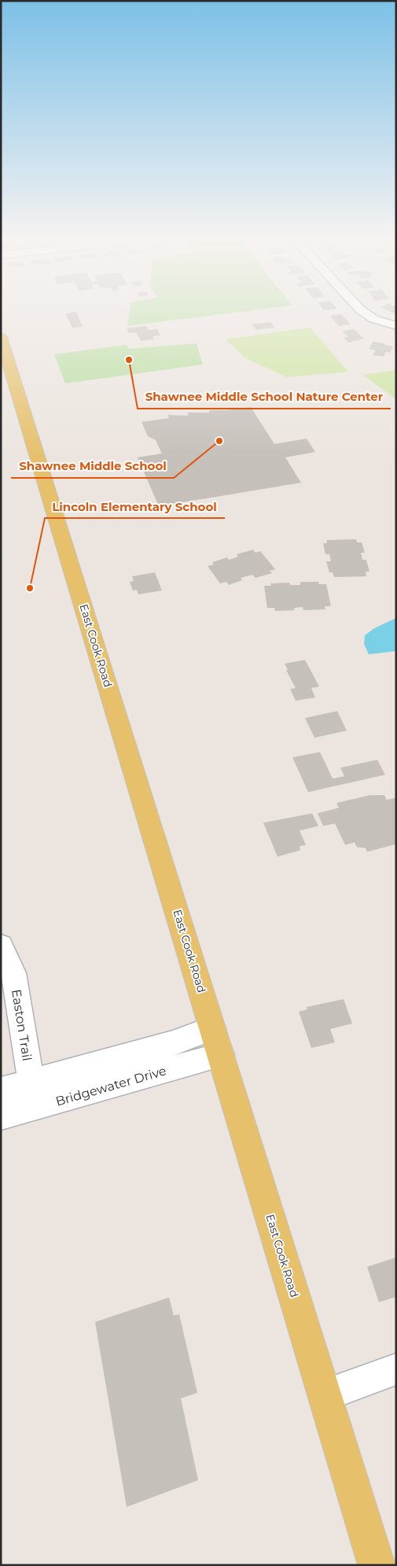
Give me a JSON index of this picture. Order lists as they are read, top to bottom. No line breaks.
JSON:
{"streets":{"main road":["East Cook Road"],"street":["Easton Trail","Bridgewater Drive"]},"crossings":[["East Cook Road","Bridgewater Drive"],["Easton Trail","Bridgewater Drive"]],"places":["Shawnee Middle School Nature Center","Shawnee Middle School","Lincoln Elementary School"]}
